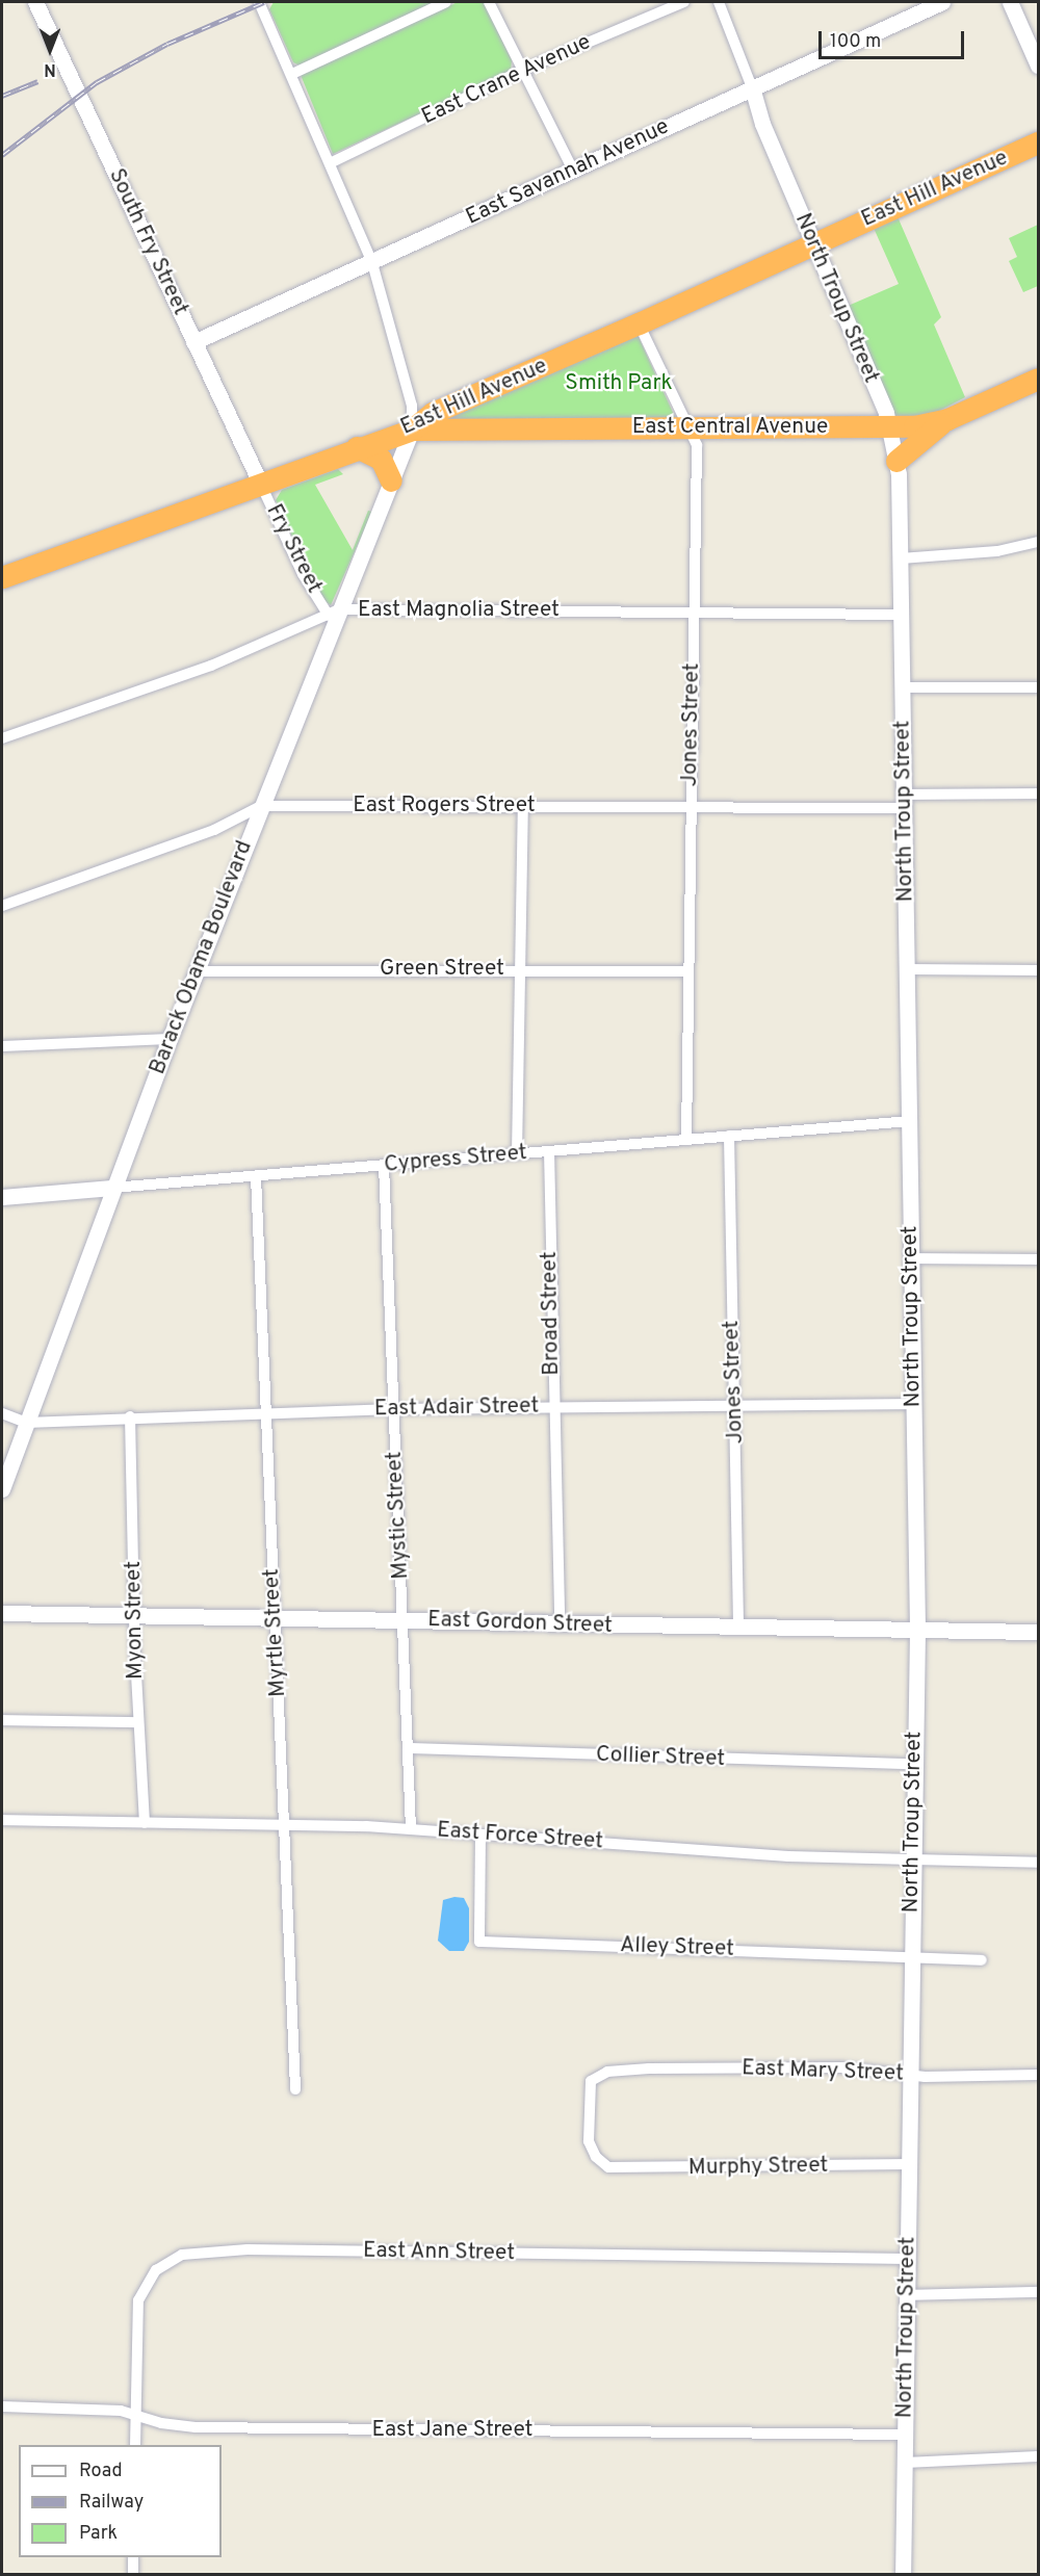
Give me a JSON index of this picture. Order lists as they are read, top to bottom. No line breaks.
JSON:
{"streets":{"highway":["East Hill Avenue","East Central Avenue"],"street":["East Crane Avenue","East Savannah Avenue","South Fry Street","North Troup Street","Fry Street","East Magnolia Street","Jones Street","East Rogers Street","Barack Obama Boulevard","Green Street","Cypress Street","Broad Street","East Adair Street","Mystic Street","Myon Street","East Gordon Street","Myrtle Street","Collier Street","East Force Street","Alley Street","East Mary Street","Murphy Street","East Ann Street","East Jane Street"]},"crossings":[["East Savannah Avenue","South Fry Street"],["East Savannah Avenue","North Troup Street"],["East Hill Avenue","South Fry Street"],["East Hill Avenue","North Troup Street"],["East Hill Avenue","East Central Avenue"],["East Hill Avenue","Fry Street"],["East Hill Avenue","Jones Street"],["East Hill Avenue","Barack Obama Boulevard"],["South Fry Street","Fry Street"],["North Troup Street","East Central Avenue"],["North Troup Street","East Magnolia Street"],["North Troup Street","East Rogers Street"],["North Troup Street","Cypress Street"],["North Troup Street","East Adair Street"],["North Troup Street","East Gordon Street"],["North Troup Street","Collier Street"],["North Troup Street","East Force Street"],["North Troup Street","Alley Street"],["North Troup Street","East Mary Street"],["North Troup Street","Murphy Street"],["North Troup Street","East Ann Street"],["North Troup Street","East Jane Street"],["East Central Avenue","Jones Street"],["East Central Avenue","Barack Obama Boulevard"],["Fry Street","East Magnolia Street"],["Fry Street","Barack Obama Boulevard"],["East Magnolia Street","Jones Street"],["East Magnolia Street","Barack Obama Boulevard"],["Jones Street","East Rogers Street"],["Jones Street","Green Street"],["Jones Street","Cypress Street"],["Jones Street","East Adair Street"],["Jones Street","East Gordon Street"],["East Rogers Street","Barack Obama Boulevard"],["Barack Obama Boulevard","Green Street"],["Barack Obama Boulevard","Cypress Street"],["Barack Obama Boulevard","East Adair Street"],["Cypress Street","Broad Street"],["Cypress Street","Mystic Street"],["Cypress Street","Myrtle Street"],["Broad Street","East Adair Street"],["Broad Street","East Gordon Street"],["East Adair Street","Mystic Street"],["East Adair Street","Myon Street"],["East Adair Street","Myrtle Street"],["Mystic Street","East Gordon Street"],["Mystic Street","Collier Street"],["Mystic Street","East Force Street"],["Myon Street","East Gordon Street"],["Myon Street","East Force Street"],["East Gordon Street","Myrtle Street"],["Myrtle Street","East Force Street"],["East Force Street","Alley Street"],["East Mary Street","Murphy Street"],["East Ann Street","East Jane Street"]],"parks":["Smith Park"],"legend":["Road","Railway","Park"],"scale_bar":"100 m","north":"bottom"}
